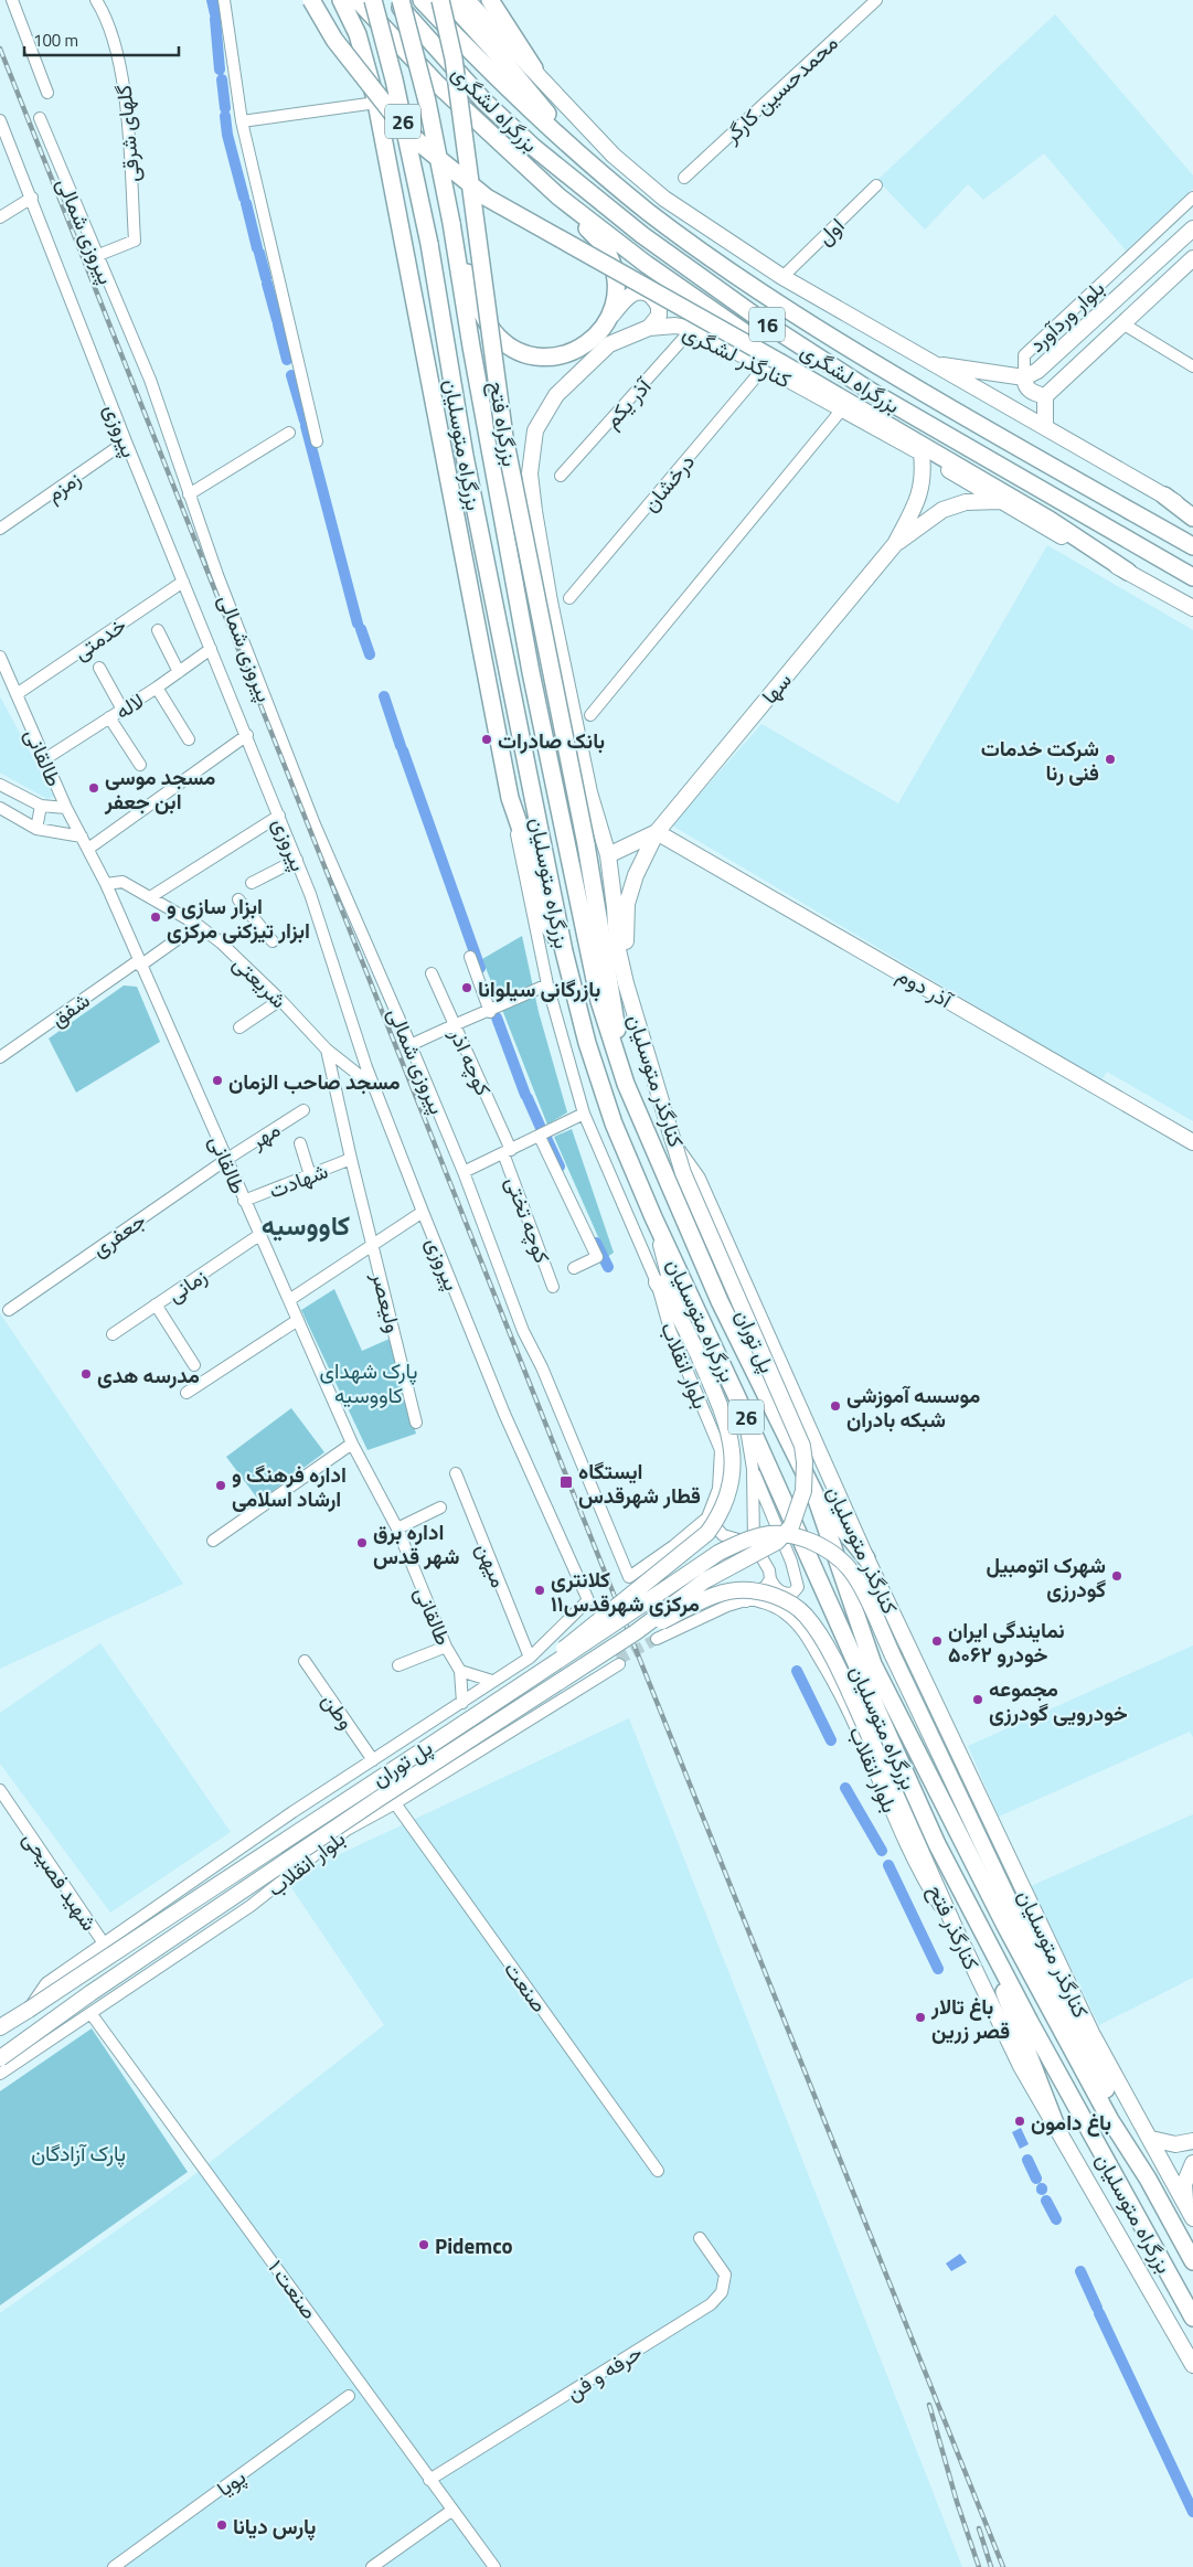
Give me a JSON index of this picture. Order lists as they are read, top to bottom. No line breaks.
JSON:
{"streets":{"highway":["بزرگراه لشگری","26","16","بزرگراه فتح","بزرگراه متوسلیان"],"main road":["بلوار وردآورد","کنارگذر لشگری","سها","آذر دوم","کنارگذر متوسلیان","پل توران","کنارگذر فتح"],"street":["محمدحسین کارگر","گلهای شرقی","پیروزی شمالی","اول","آذر یکم","پیروزی","درخشان","زمزم","خدمتی","لاله","طالقانی","شریعتی","شفق","کوچه اذر","مهر","شهادت","کوچه تختی","جعفری","زمانی","ولیعصر","بلوار انقلاب","میهن","وطن","شهید فصیحی","صنعت","صنعت ۱","حرفه و فن","پویا"]},"crossings":[["26","بزرگراه متوسلیان"],["گلهای شرقی","پیروزی شمالی"],["کنارگذر لشگری","آذر یکم"],["کنارگذر لشگری","درخشان"],["کنارگذر لشگری","سها"],["کنارگذر لشگری","کنارگذر متوسلیان"],["بزرگراه فتح","بزرگراه متوسلیان"],["پیروزی","زمزم"],["پیروزی","خدمتی"],["پیروزی","لاله"],["پیروزی","شریعتی"],["پیروزی","میهن"],["خدمتی","طالقانی"],["سها","آذر دوم"],["سها","کنارگذر متوسلیان"],["لاله","طالقانی"],["طالقانی","شریعتی"],["طالقانی","شفق"],["طالقانی","مهر"],["طالقانی","شهادت"],["طالقانی","جعفری"],["طالقانی","زمانی"],["شریعتی","شفق"],["شریعتی","ولیعصر"],["کوچه اذر","کوچه تختی"],["کنارگذر متوسلیان","پل توران"],["مهر","جعفری"],["شهادت","ولیعصر"],["پل توران","کنارگذر فتح"],["بلوار انقلاب","کنارگذر فتح"],["بلوار انقلاب","صنعت"],["بلوار انقلاب","صنعت ۱"],["صنعت ۱","حرفه و فن"]],"districts":["کاووسیه"],"parks":["پارک شهدای کاووسیه","پارک آزادگان"],"places":{"other":["بانک صادرات","شرکت خدمات فنی رنا","مسجد موسی ابن جعفر","ابزار سازی و ابزار تیزکنی مرکزی","بازرگانی سیلوانا","مسجد صاحب الزمان","مدرسه هدی","موسسه آموزشی شبکه بادران","اداره فرهنگ و ارشاد اسلامی","اداره برق شهر قدس","شهرک اتومبیل گودرزی","کلانتری ۱۱مرکزی شهرقدس","نمایندگی ایران خودرو ۵۰۶۲","مجموعه خودرویی گودرزی","باغ تالار قصر زرین","باغ دامون","Pidemco","پارس دیانا"],"transit":["ایستگاه قطار شهرقدس"]},"scale_bar":"100 m"}
